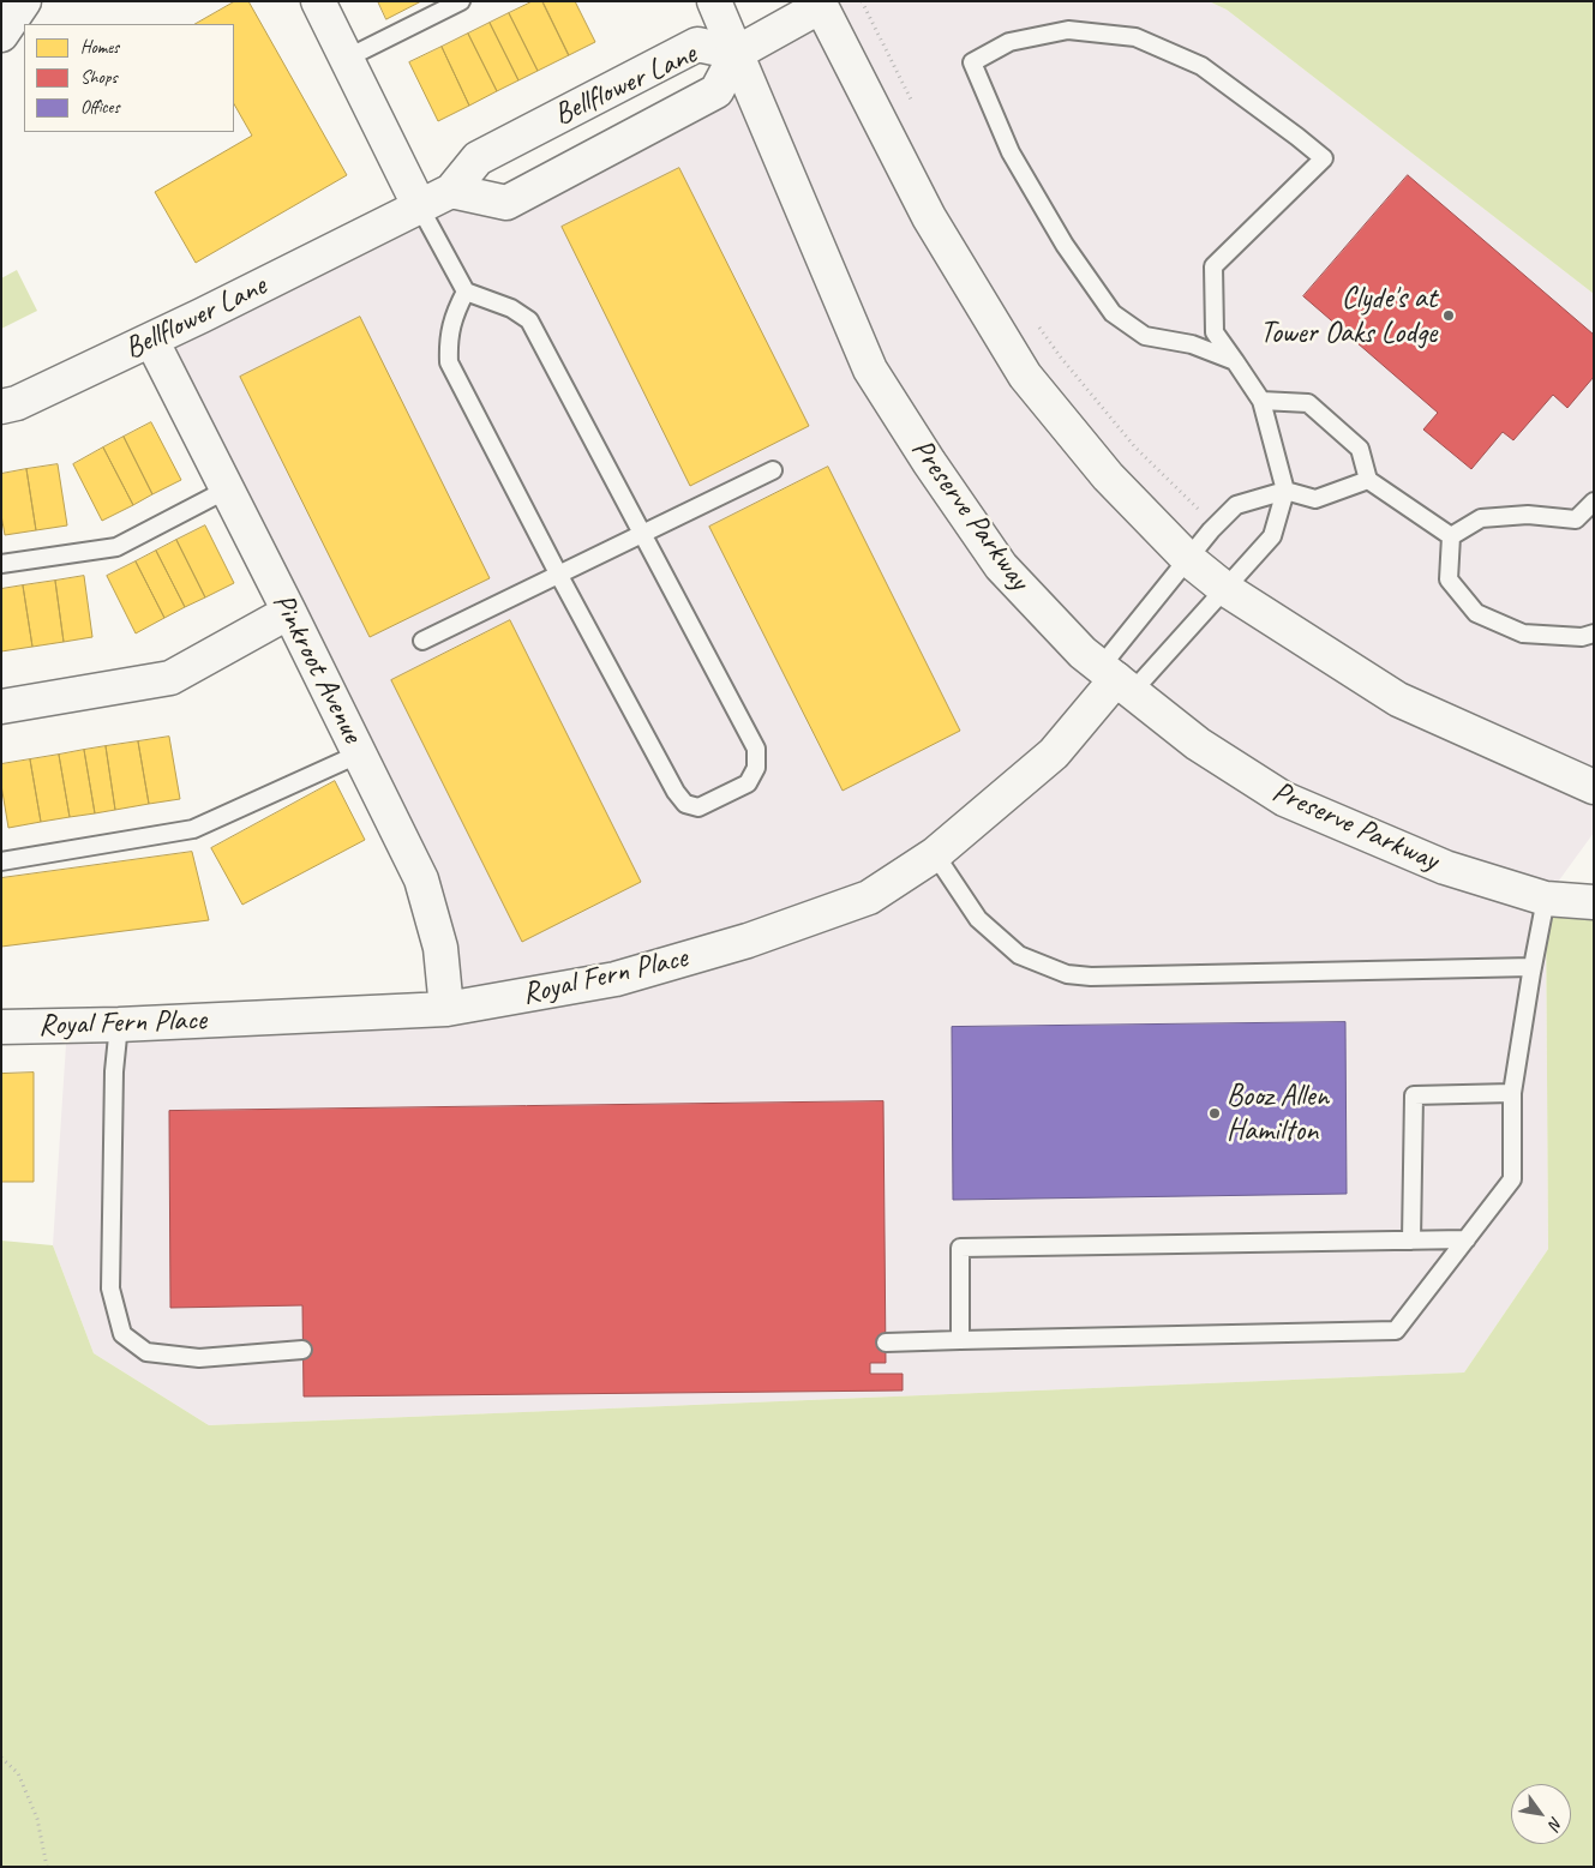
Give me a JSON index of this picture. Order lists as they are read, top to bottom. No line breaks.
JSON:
{"streets":{"street":["Bellflower Lane","Preserve Parkway","Pinkroot Avenue","Royal Fern Place"]},"crossings":[["Bellflower Lane","Preserve Parkway"],["Bellflower Lane","Pinkroot Avenue"],["Preserve Parkway","Royal Fern Place"],["Pinkroot Avenue","Royal Fern Place"]],"places":["Clyde's at Tower Oaks Lodge","Booz Allen Hamilton"],"legend":["Homes","Shops","Offices"],"north":"bottom right"}
